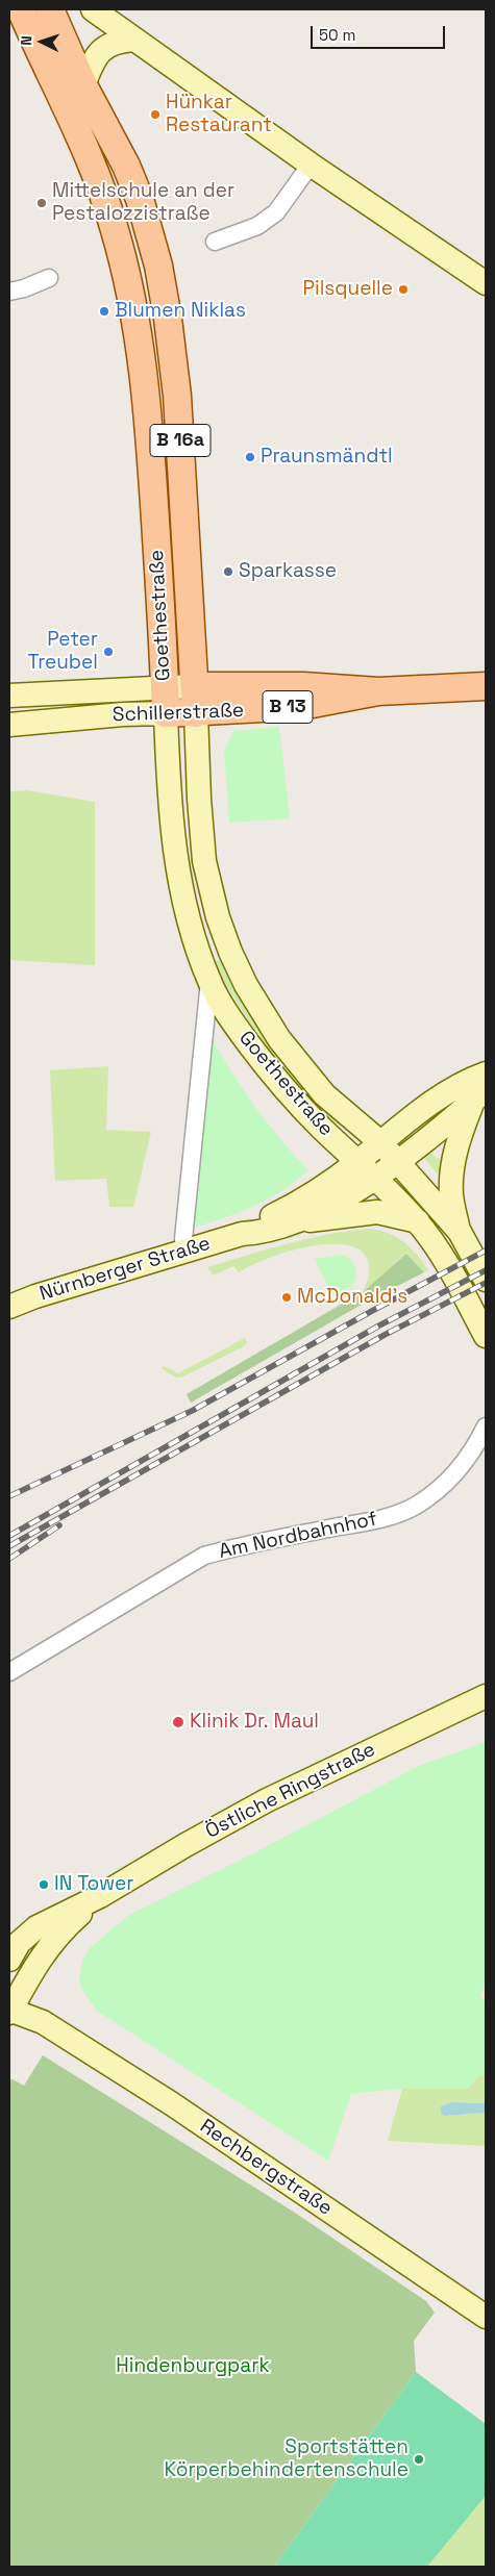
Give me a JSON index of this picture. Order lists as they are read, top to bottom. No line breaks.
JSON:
{"streets":{"main road":["B 16a","Goethestraße","B 13","Schillerstraße","Nürnberger Straße","Östliche Ringstraße","Rechbergstraße"],"street":["Am Nordbahnhof"]},"crossings":[["Goethestraße","Schillerstraße"],["Goethestraße","Nürnberger Straße"],["Östliche Ringstraße","Rechbergstraße"]],"parks":["Hindenburgpark"],"places":["Hünkar Restaurant","Mittelschule an der Pestalozzistraße","Pilsquelle","Blumen Niklas","Praunsmändtl","Sparkasse","Peter Treubel","McDonald's","Klinik Dr. Maul","IN Tower","Sportstätten Körperbehindertenschule"],"scale_bar":"50 m","north":"left"}
